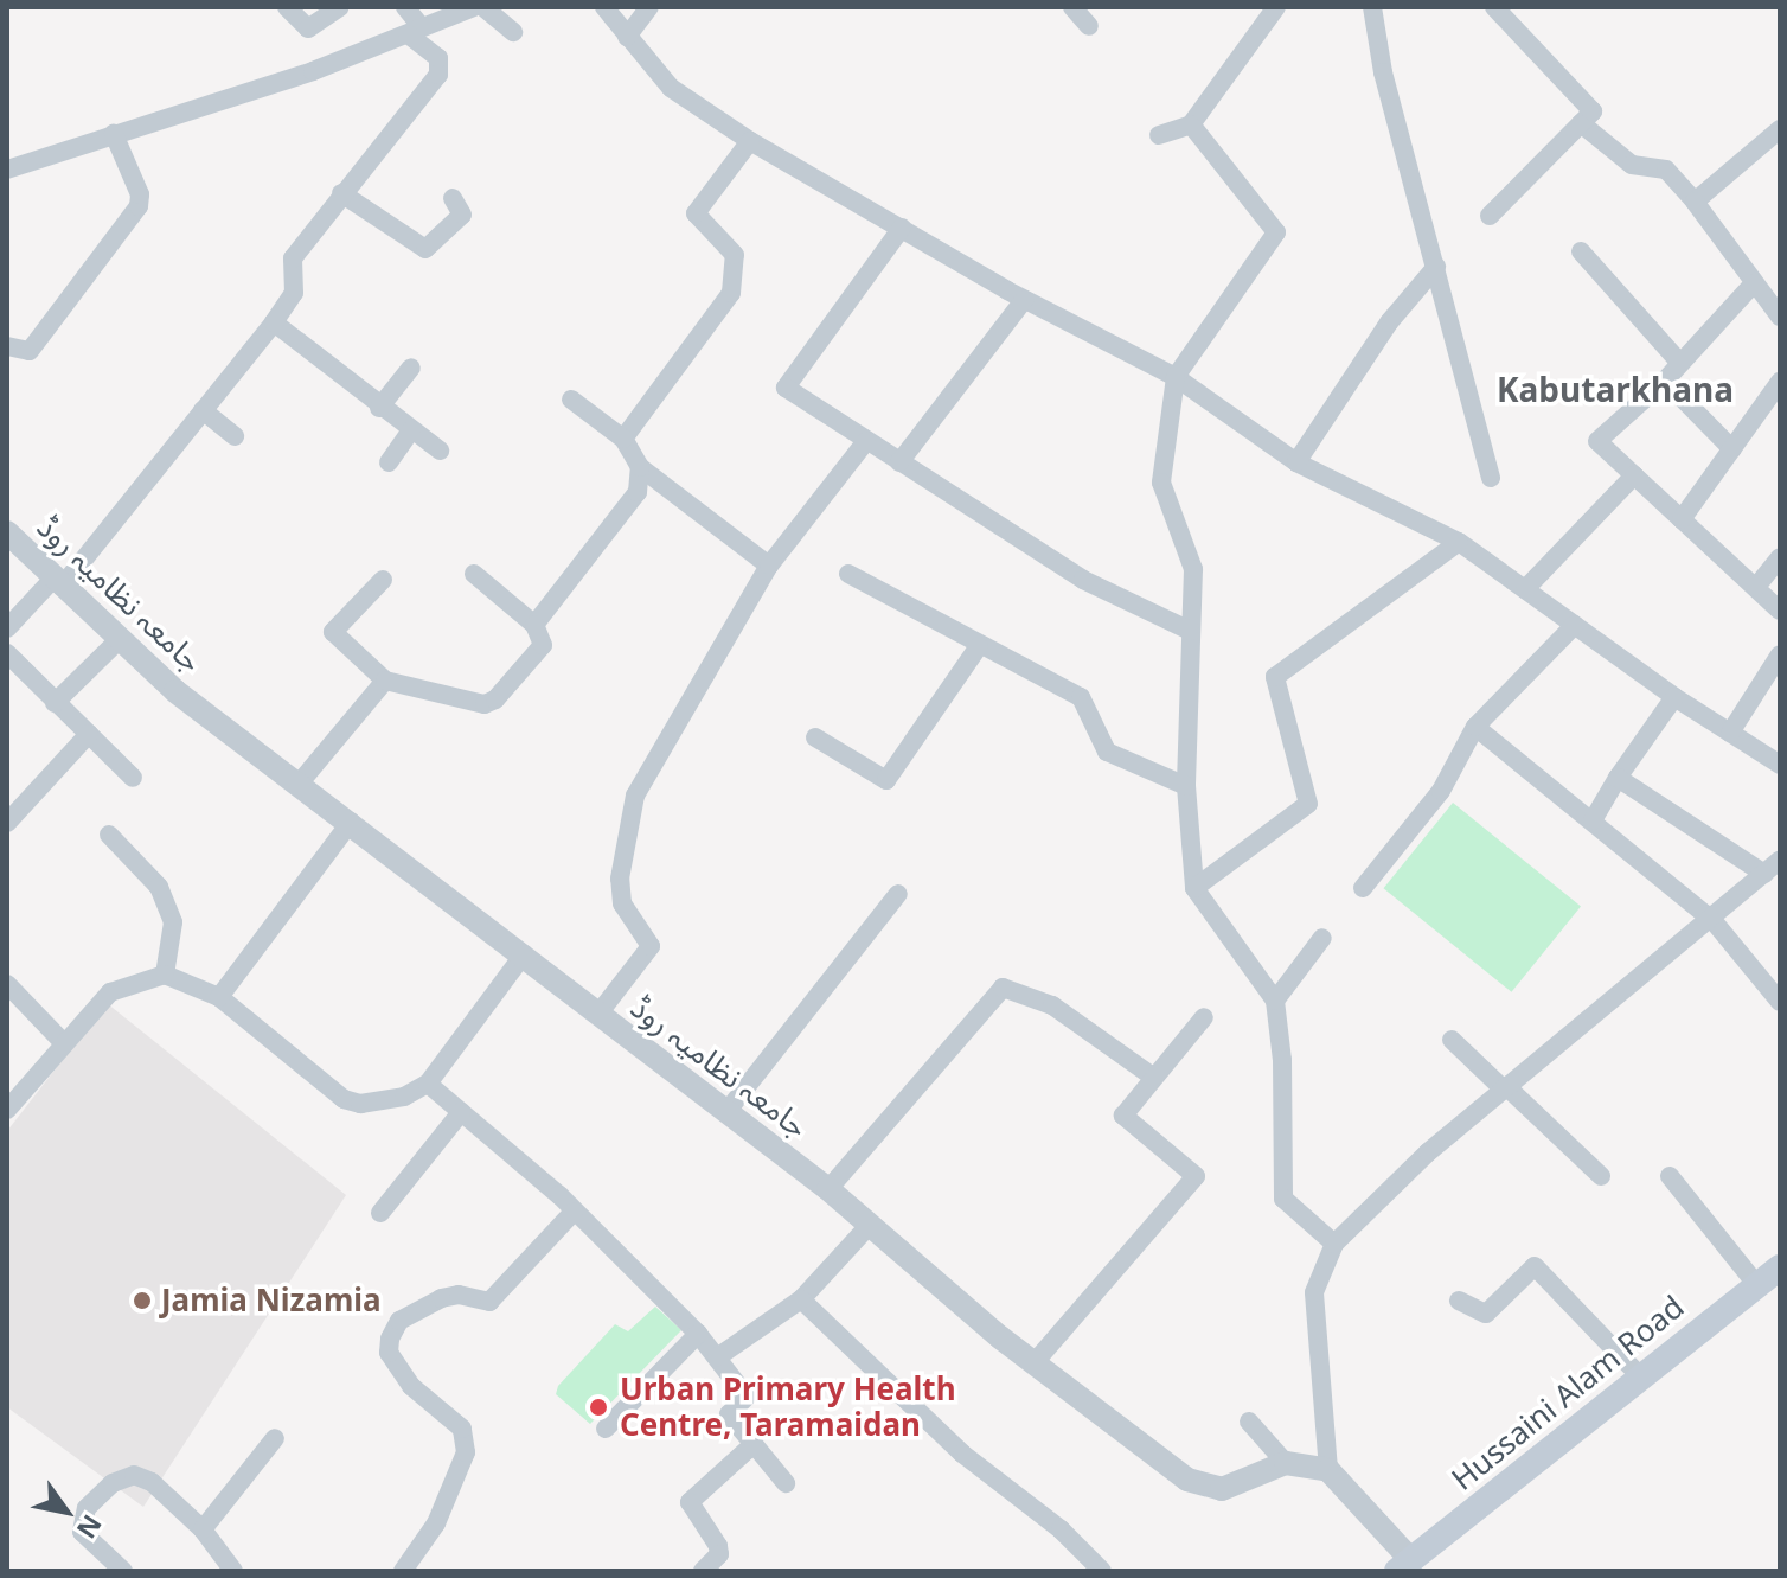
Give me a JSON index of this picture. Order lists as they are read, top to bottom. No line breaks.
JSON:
{"streets":{"main road":["Hussaini Alam Road"],"street":["جامعہ نظامیہ روڈ"]},"districts":["Kabutarkhana"],"places":["Jamia Nizamia","Urban Primary Health Centre, Taramaidan"],"north":"bottom right"}
